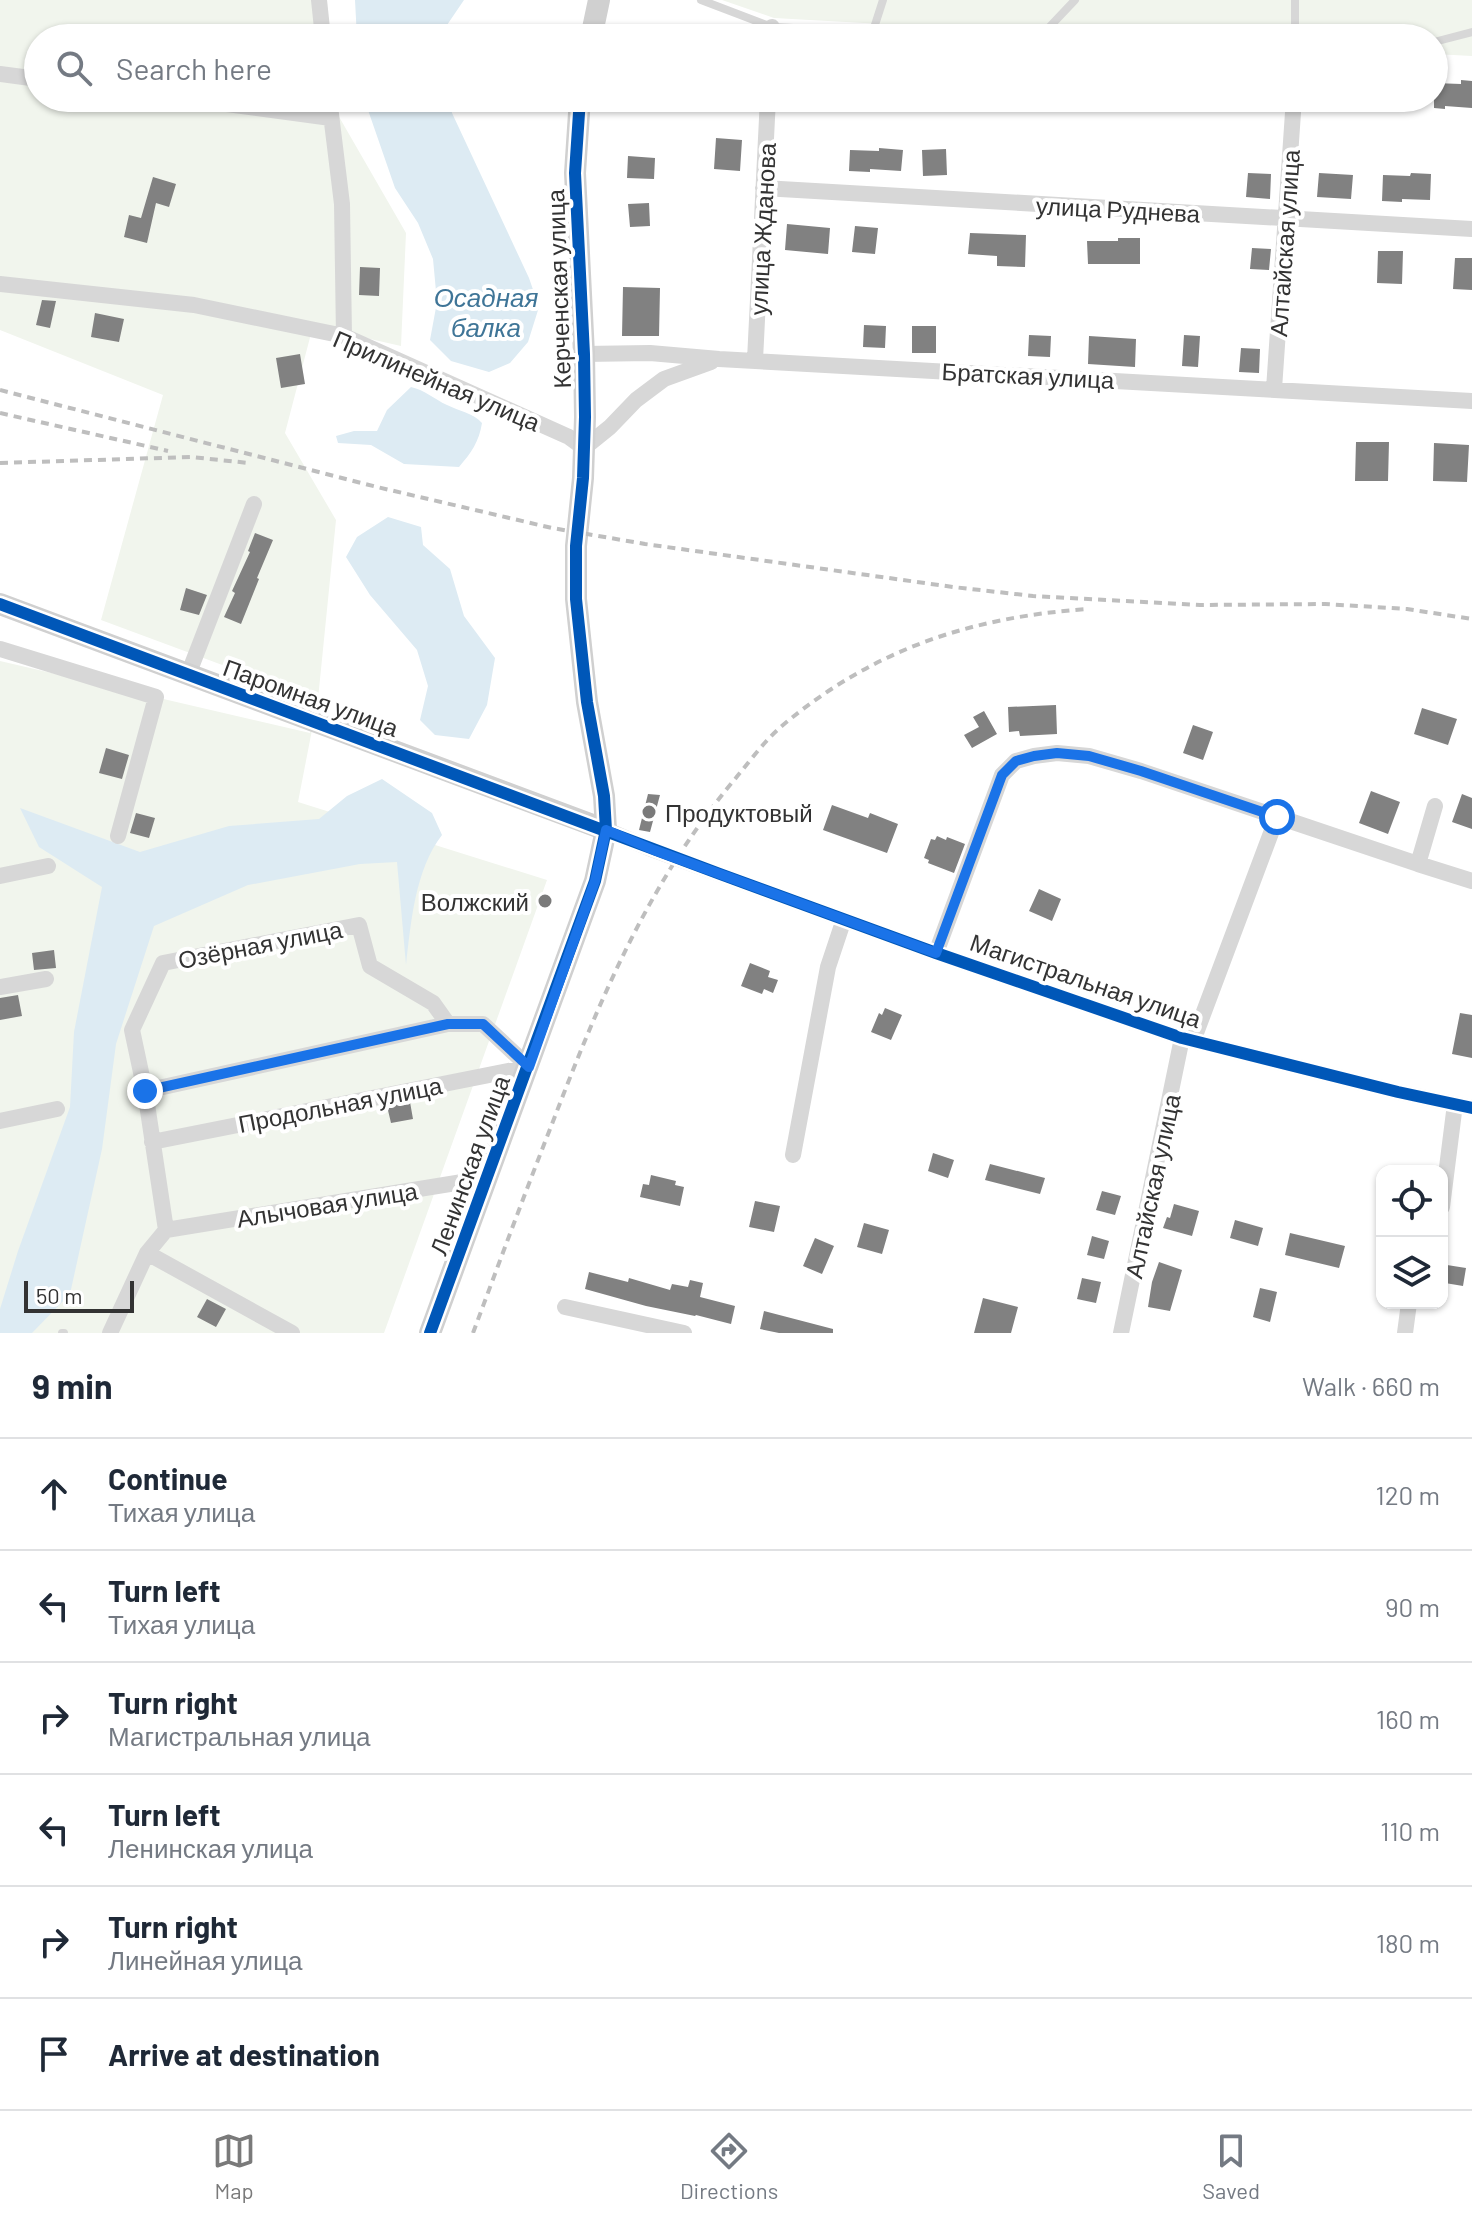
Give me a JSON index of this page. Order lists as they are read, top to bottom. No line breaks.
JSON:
{"streets":{"street":["улица Руднева","улица Жданова","Алтайская улица","Керченская улица","Братская улица","Прилинейная улица","Паромная улица","Озёрная улица","Магистральная улица","Продольная улица","Ленинская улица","Алычовая улица"]},"crossings":[["улица Руднева","улица Жданова"],["улица Руднева","Алтайская улица"],["улица Жданова","Братская улица"],["Алтайская улица","Братская улица"],["Алтайская улица","Магистральная улица"],["Керченская улица","Братская улица"],["Керченская улица","Прилинейная улица"],["Керченская улица","Ленинская улица"],["Паромная улица","Магистральная улица"],["Паромная улица","Ленинская улица"],["Магистральная улица","Ленинская улица"],["Продольная улица","Ленинская улица"],["Ленинская улица","Алычовая улица"]],"water":["Осадная балка"],"places":["Продуктовый","Волжский"],"scale_bar":"50 m","page":{"search":"Search here","scale":"50 m","heading":["9 min","Walk · 660 m"],"list":[["Continue","Тихая улица","120 m"],["Turn left","Тихая улица","90 m"],["Turn right","Магистральная улица","160 m"],["Turn left","Ленинская улица","110 m"],["Turn right","Линейная улица","180 m"],"Arrive at destination"],"nav":["Map","Directions","Saved"]}}
